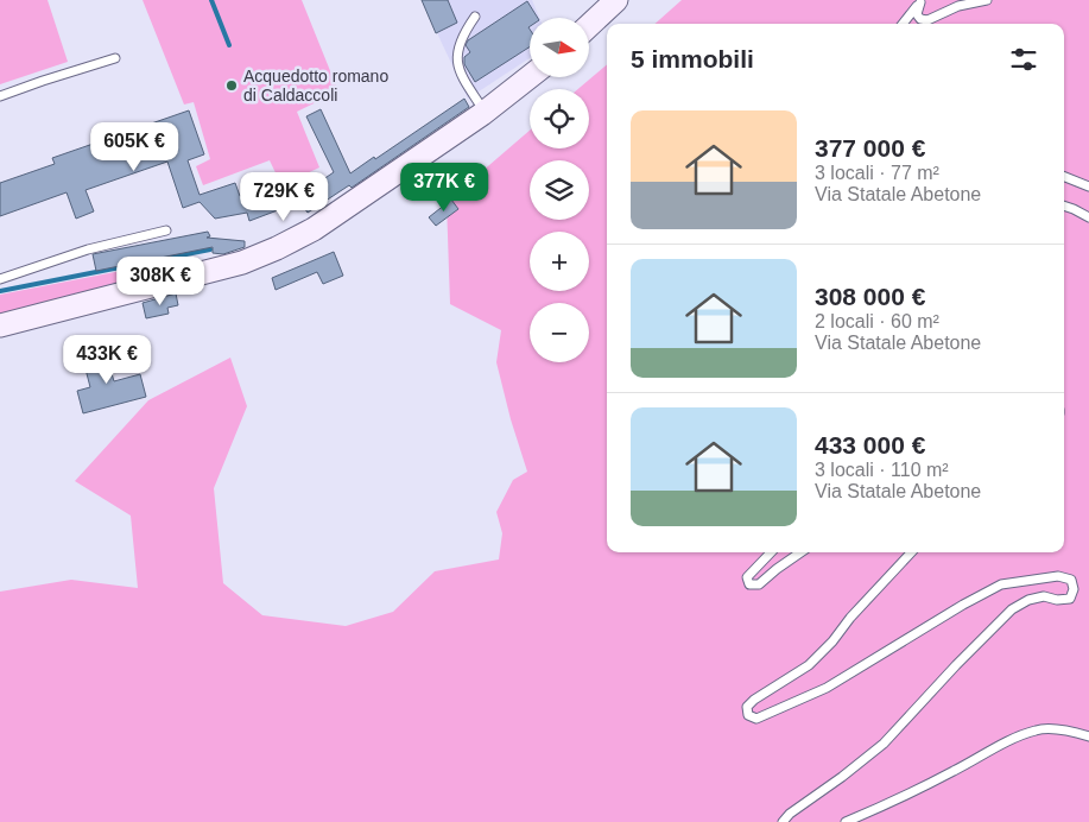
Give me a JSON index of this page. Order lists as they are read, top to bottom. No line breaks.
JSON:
{"places":["Acquedotto romano di Caldaccoli"],"north":"right","page":{"map_buttons":["+","−"],"heading":"5 immobili","list":[{"name":"377 000 €","note":"3 locali · 77 m² · Via Statale Abetone"},{"name":"308 000 €","note":"2 locali · 60 m² · Via Statale Abetone"},{"name":"433 000 €","note":"3 locali · 110 m² · Via Statale Abetone"}],"price":["605K €","377K €","729K €","308K €","433K €"]}}
